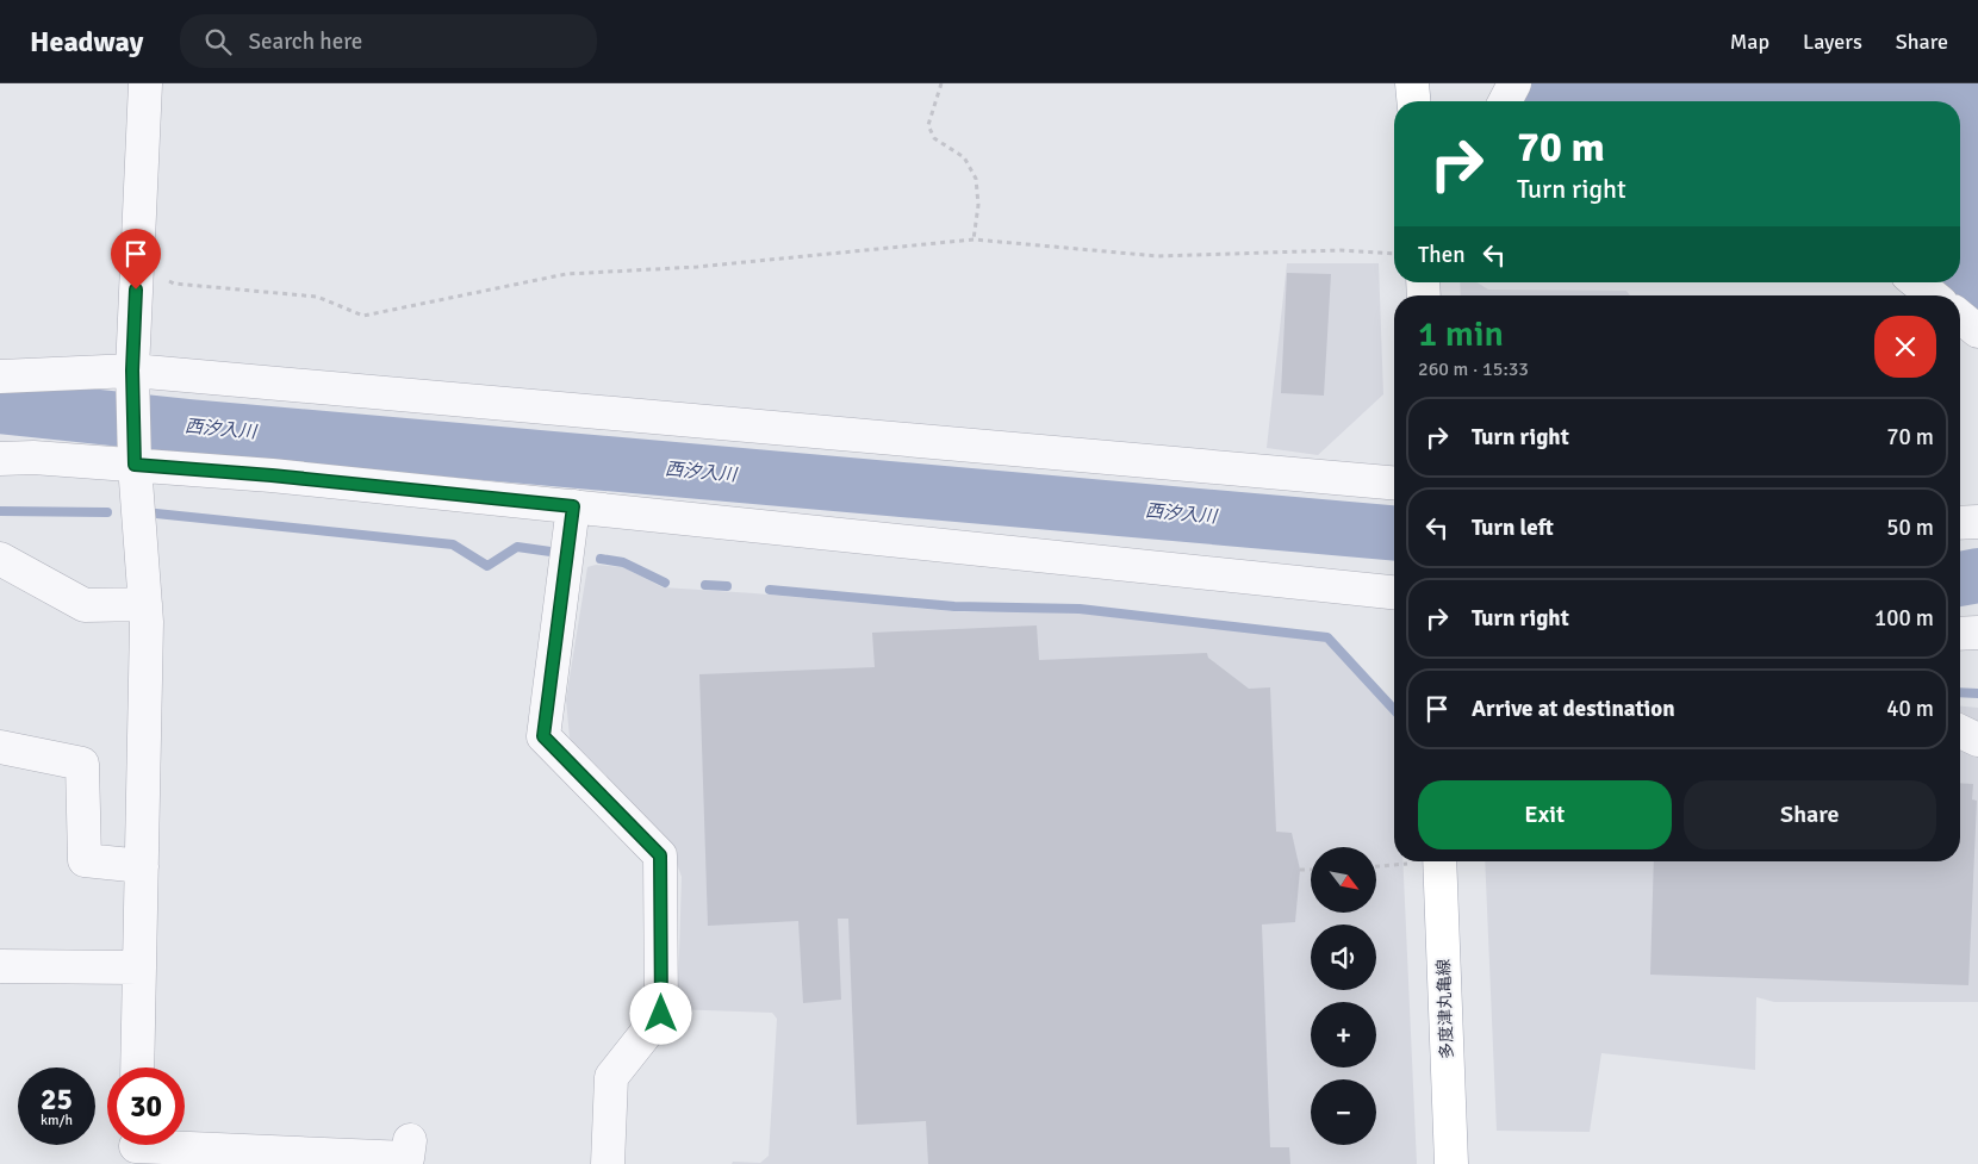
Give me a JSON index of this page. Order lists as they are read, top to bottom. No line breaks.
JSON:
{"streets":{"main road":["多度津丸亀線"]},"water":["西汐入川"],"north":"bottom right","page":{"header":"Headway","search":"Search here","nav":["Map","Layers","Share"],"turn":["70 m","Turn right"],"then":"Then","heading":["1 min","260 m · 15:33"],"list":[{"name":"Turn right","value":"70 m"},{"name":"Turn left","value":"50 m"},{"name":"Turn right","value":"100 m"},{"name":"Arrive at destination","value":"40 m"}],"buttons":["Exit","Share"],"map_buttons":["+","−"],"speed":"25 km/h","limit":"30"}}
